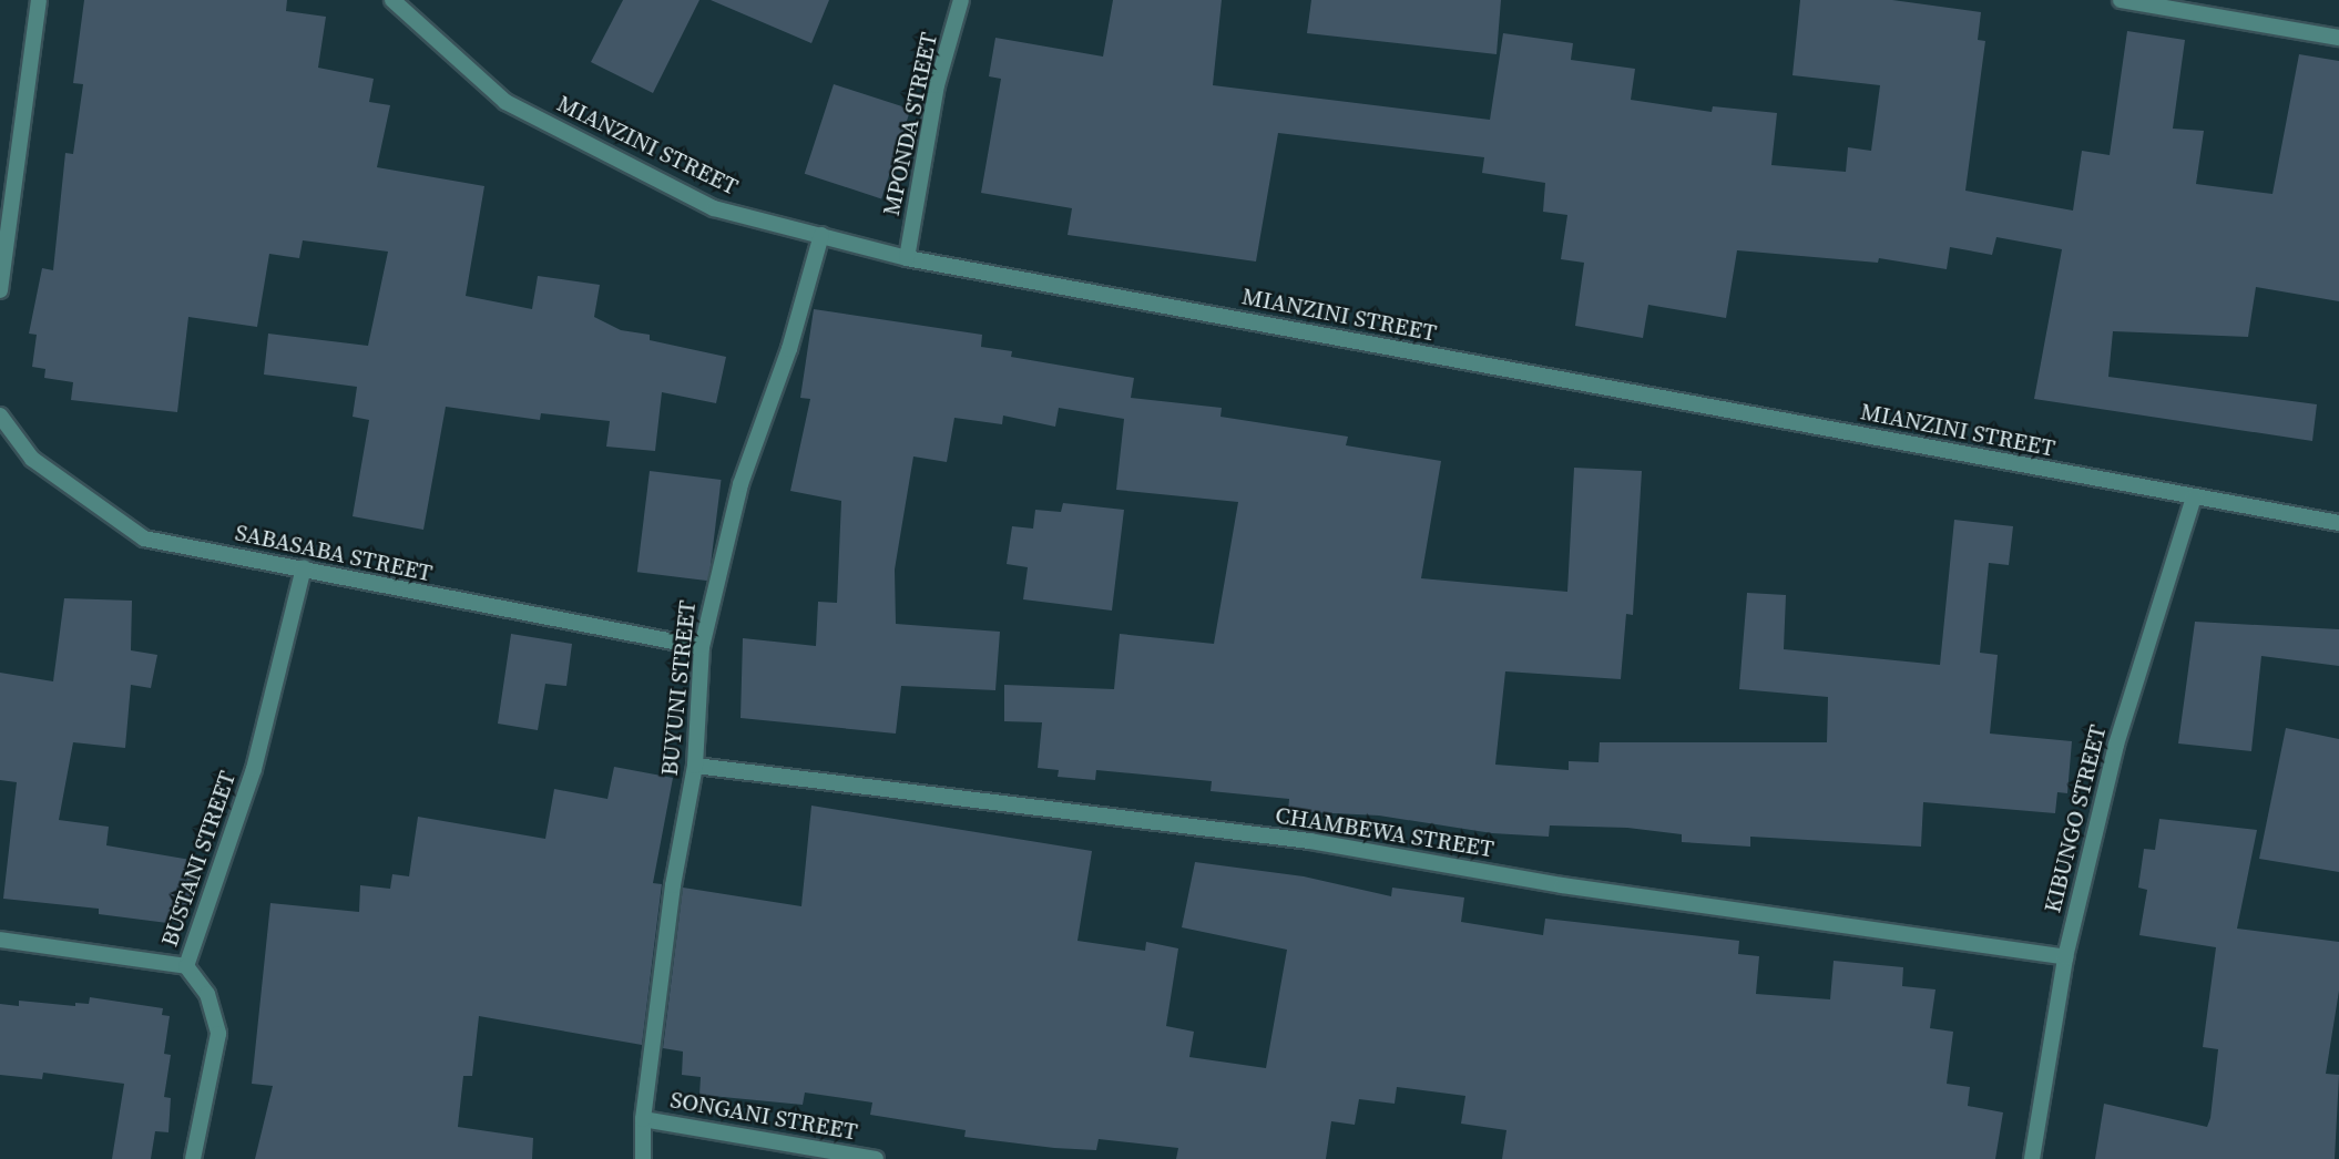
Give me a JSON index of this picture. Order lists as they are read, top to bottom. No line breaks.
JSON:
{"streets":{"street":["MPONDA STREET","MIANZINI STREET","SABASABA STREET","BUYUNI STREET","KIBUNGO STREET","CHAMBEWA STREET","BUSTANI STREET","SONGANI STREET"]},"crossings":[["MPONDA STREET","MIANZINI STREET"],["MIANZINI STREET","BUYUNI STREET"],["MIANZINI STREET","KIBUNGO STREET"],["SABASABA STREET","BUYUNI STREET"],["SABASABA STREET","BUSTANI STREET"],["BUYUNI STREET","CHAMBEWA STREET"],["BUYUNI STREET","SONGANI STREET"],["KIBUNGO STREET","CHAMBEWA STREET"]]}
